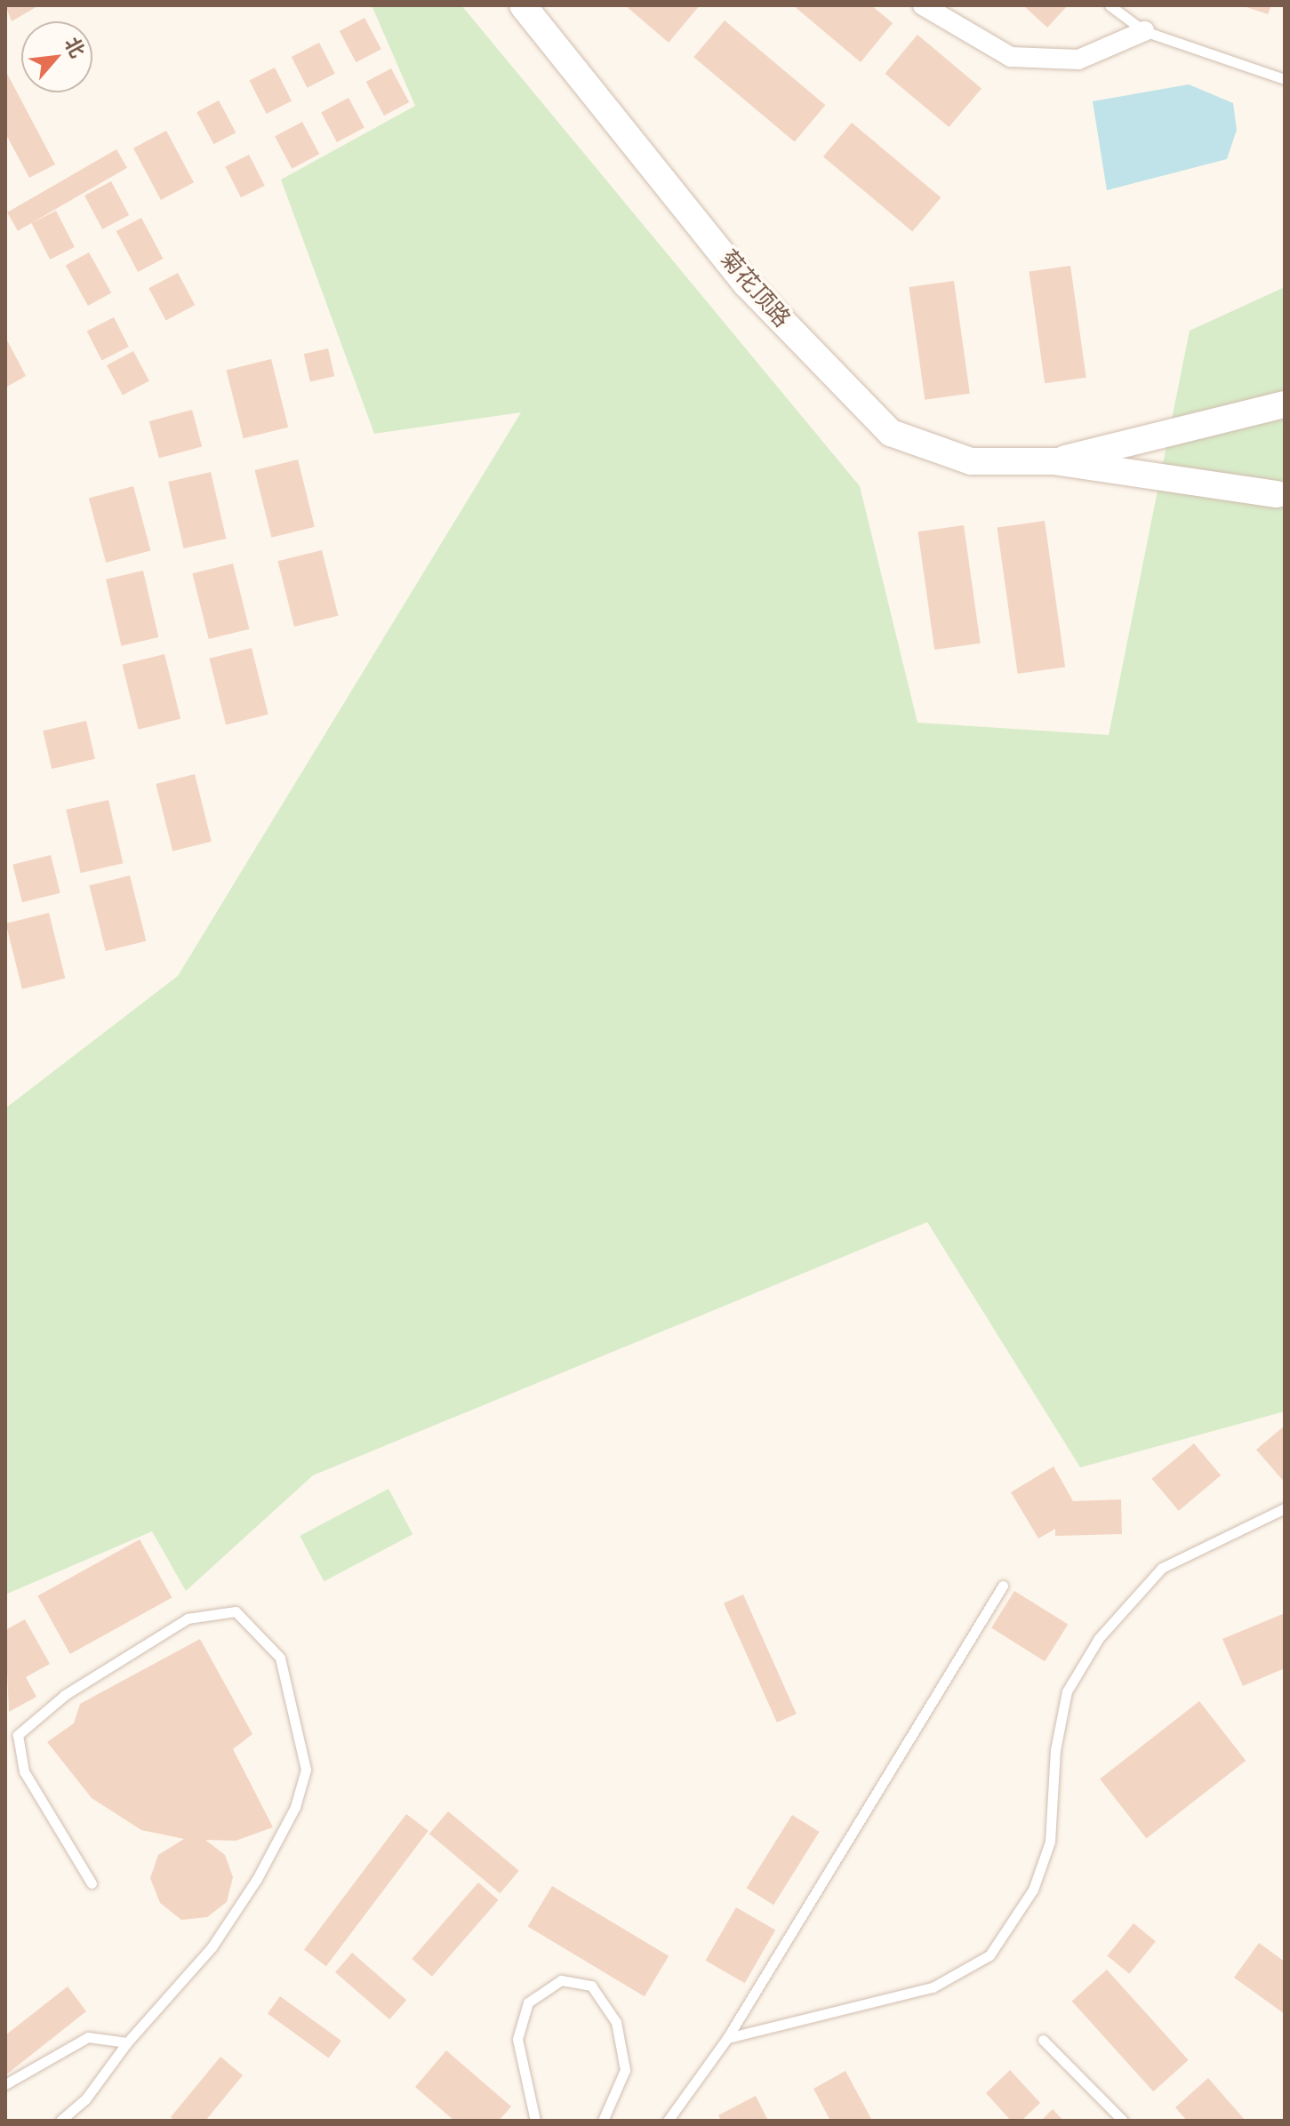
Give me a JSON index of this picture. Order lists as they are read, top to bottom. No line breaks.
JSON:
{"streets":{"street":["菊花顶路"]},"north":"top right"}
